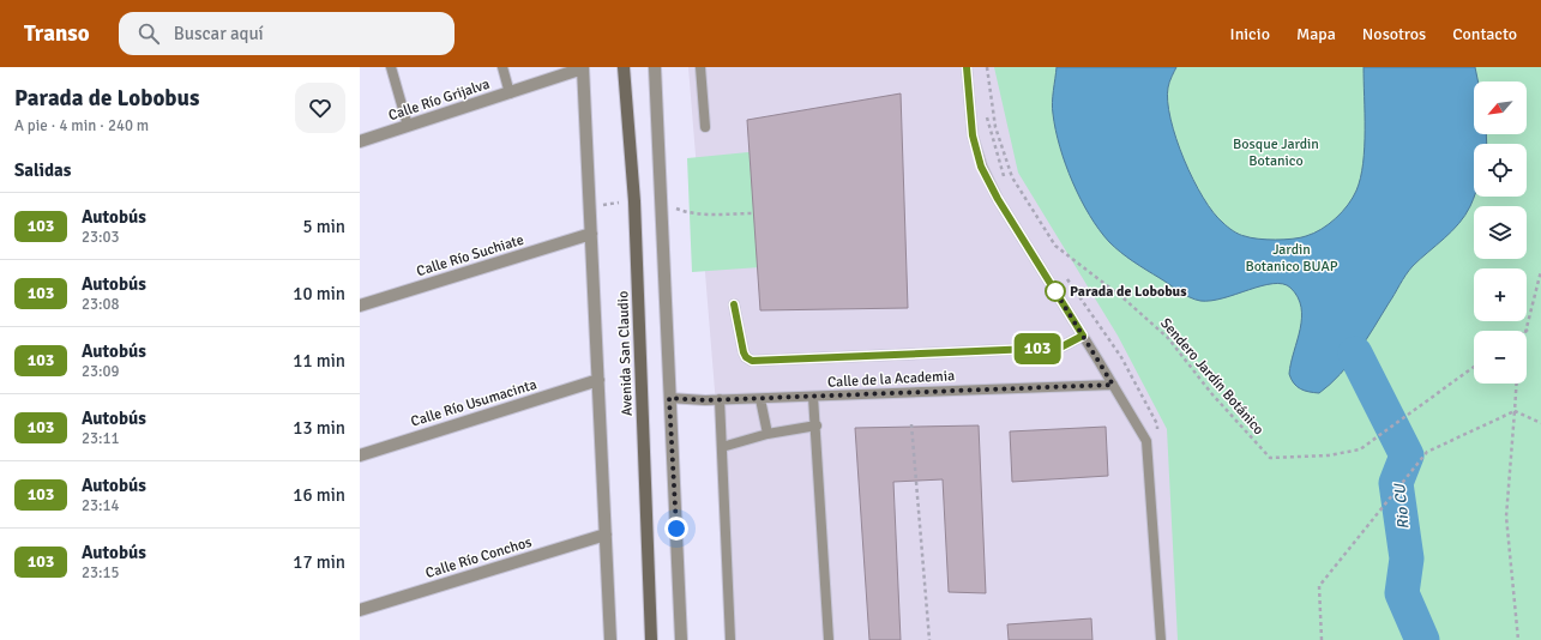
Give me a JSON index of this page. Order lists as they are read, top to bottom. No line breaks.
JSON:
{"streets":{"street":["Calle Río Grijalva","Calle Río Suchiate","Avenida San Claudio","Calle Río Usumacinta","Calle Río Conchos"],"lane":["Calle de la Academia"],"path":["Sendero Jardín Botánico"]},"crossings":[["Calle Río Grijalva","Avenida San Claudio"],["Calle Río Suchiate","Avenida San Claudio"],["Avenida San Claudio","Calle Río Usumacinta"],["Avenida San Claudio","Calle Río Conchos"]],"water":["Rio CU"],"parks":["Bosque Jardin Botanico","Jardin Botanico BUAP"],"places":["Parada de Lobobus"],"lines":["bus line 103"],"north":"bottom left","page":{"header":"Transo","search":"Buscar aquí","nav":["Inicio","Mapa","Nosotros","Contacto"],"heading":[["Parada de Lobobus","A pie · 4 min · 240 m"],"Salidas"],"on_map":"103","map_buttons":["+","−"],"list":[{"mark":"103","name":"Autobús","note":"23:03","value":"5 min"},{"mark":"103","name":"Autobús","note":"23:08","value":"10 min"},{"mark":"103","name":"Autobús","note":"23:09","value":"11 min"},{"mark":"103","name":"Autobús","note":"23:11","value":"13 min"},{"mark":"103","name":"Autobús","note":"23:14","value":"16 min"},{"mark":"103","name":"Autobús","note":"23:15","value":"17 min"}]}}
